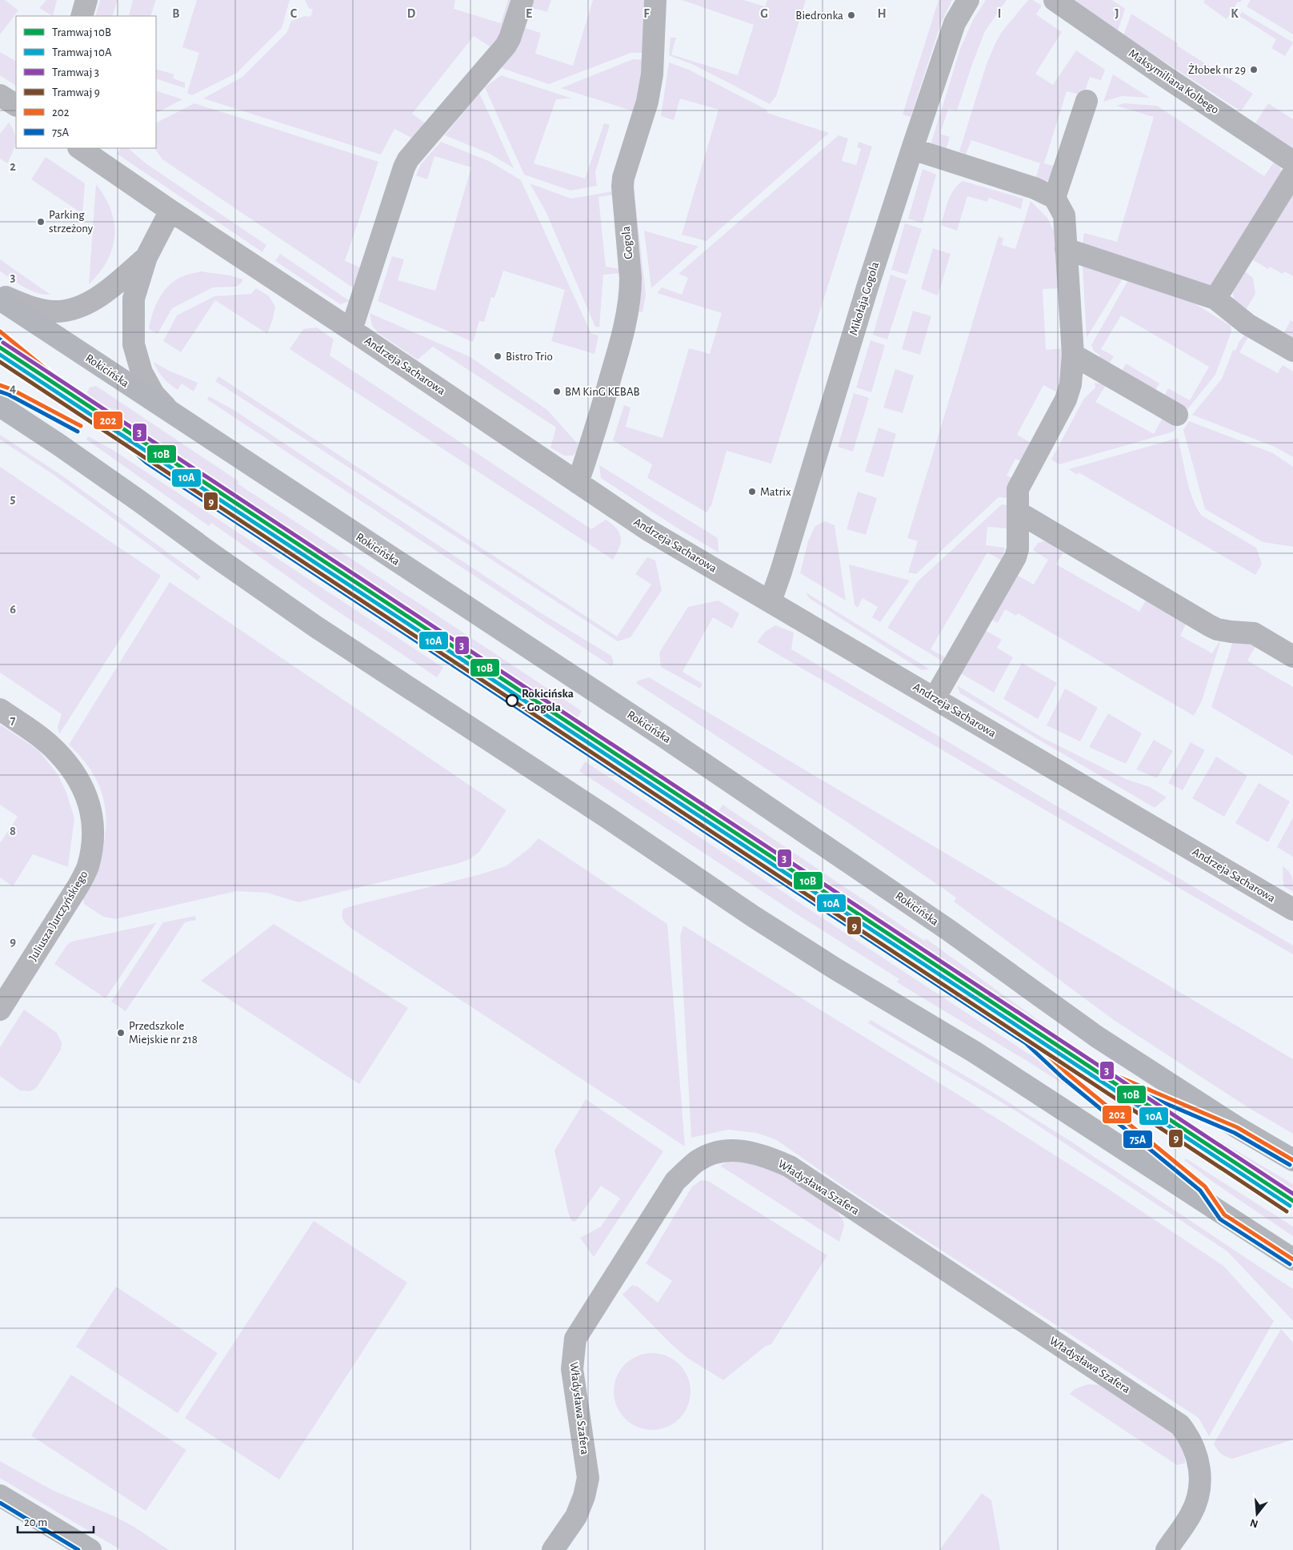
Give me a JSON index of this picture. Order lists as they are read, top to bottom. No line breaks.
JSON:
{"streets":{"main road":["Rokicińska"],"street":["Maksymiliana Kolbego","Gogola","Mikołaja Gogola","Andrzeja Sacharowa","Juliusza Jurczyńskiego","Władysława Szafera"]},"crossings":[["Gogola","Andrzeja Sacharowa"],["Mikołaja Gogola","Andrzeja Sacharowa"]],"places":["Biedronka","Żłobek nr 29","Parking strzeżony","Bistro Trio","BM KinG KEBAB","Matrix","Rokicińska - Gogola","Przedszkole Miejskie nr 218"],"lines":["transit line 202","transit line 75A","tram line 3","tram line 10B","tram line 10A","tram line 9"],"legend":["Tramwaj 10B","Tramwaj 10A","Tramwaj 3","Tramwaj 9","202","75A"],"scale_bar":"20 m","north":"bottom","grid":{"columns":["B","C","D","E","F","G","H","I","J","K"],"rows":["2","3","4","5","6","7","8","9"]}}
